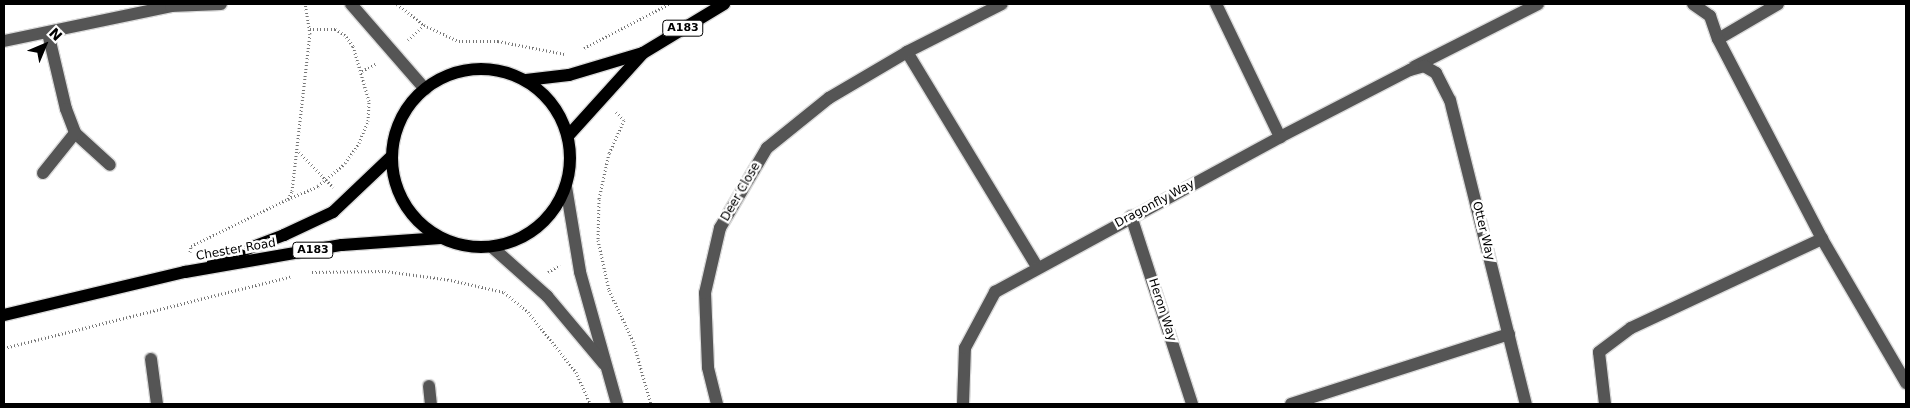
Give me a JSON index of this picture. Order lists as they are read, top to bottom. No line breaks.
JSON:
{"streets":{"main road":["A183","Chester Road"],"street":["Deer Close","Dragonfly Way","Otter Way","Heron Way"]},"crossings":[["A183","Chester Road"],["Dragonfly Way","Otter Way"],["Dragonfly Way","Heron Way"]],"north":"top right"}
